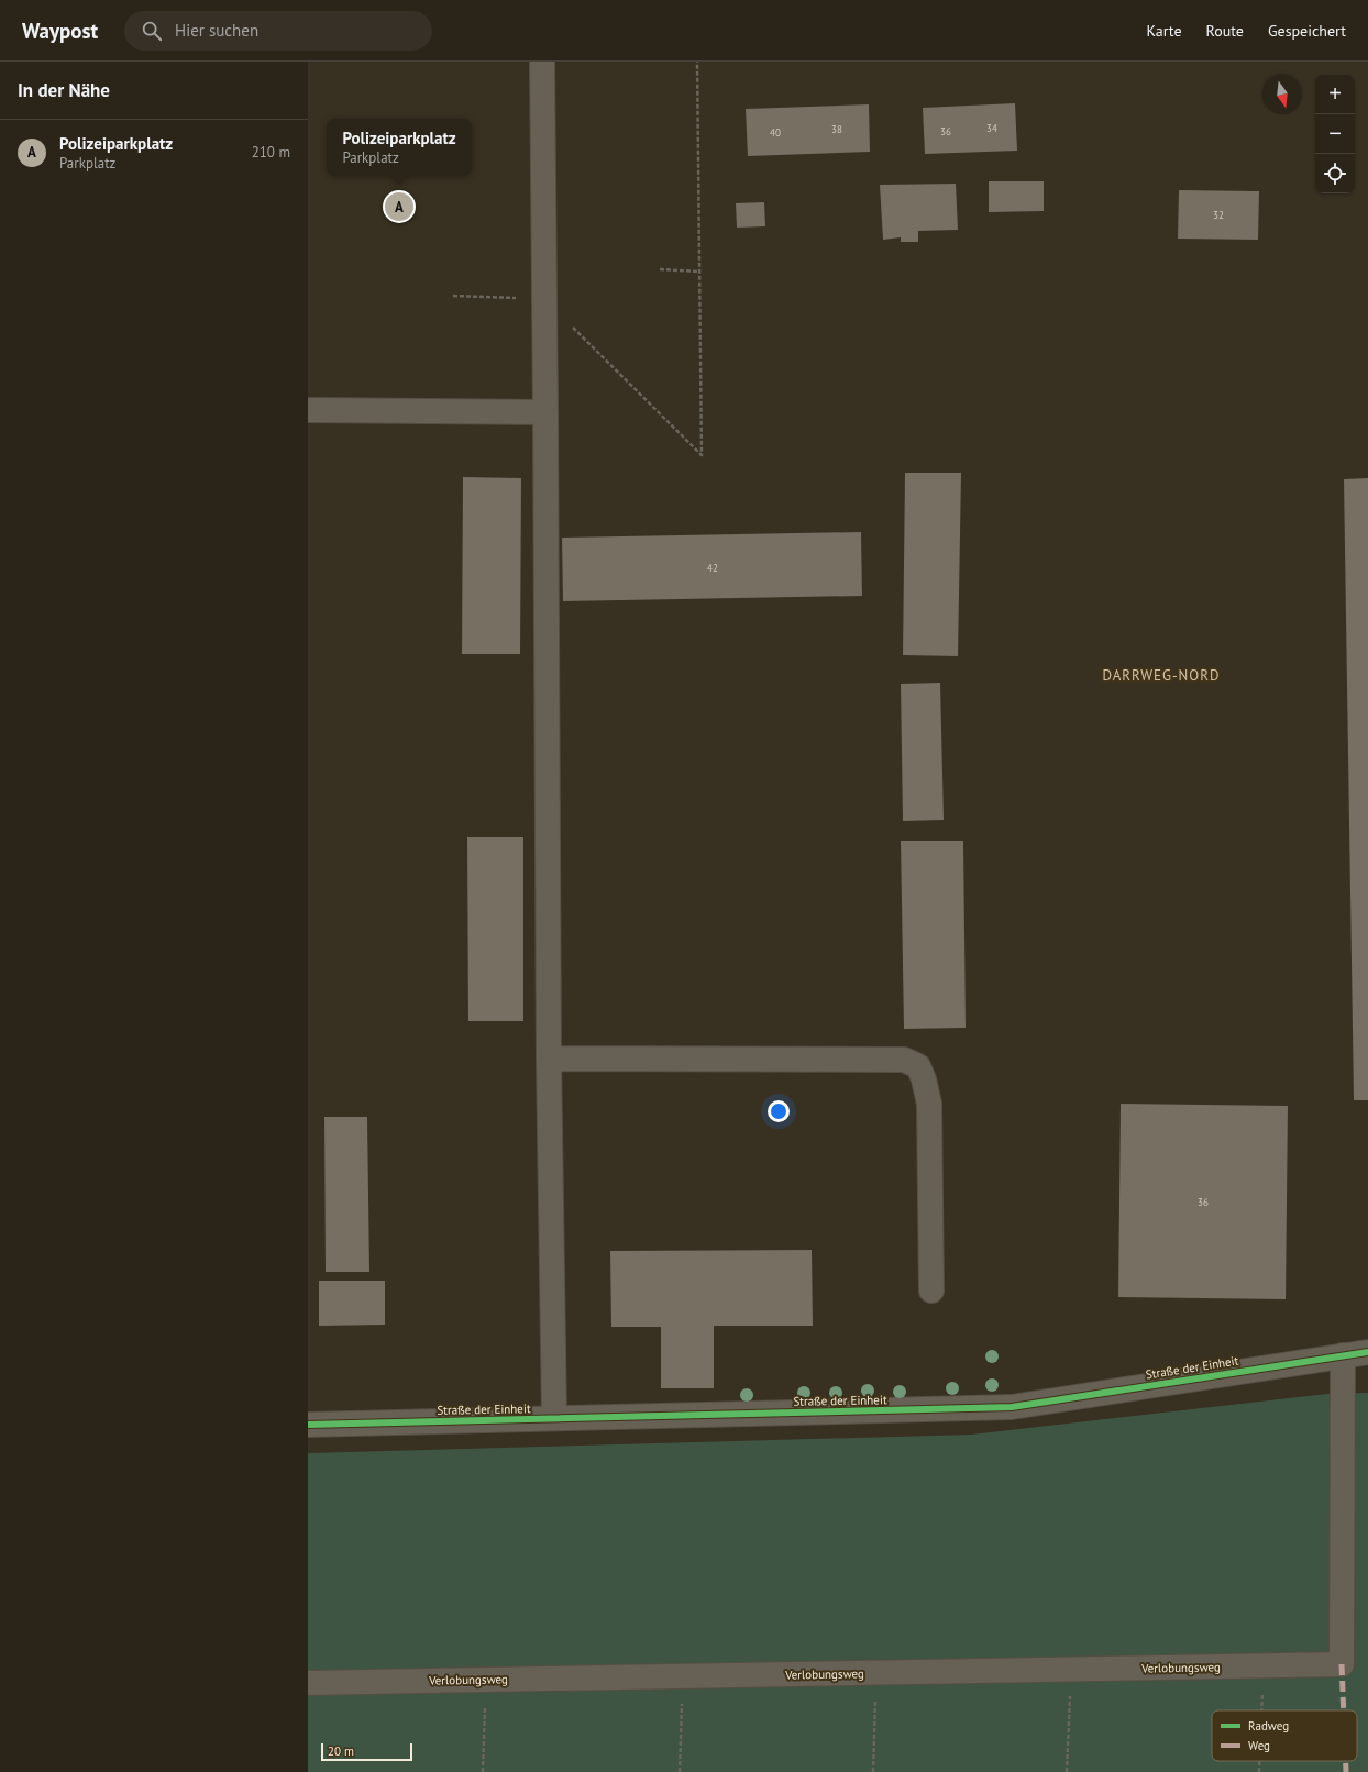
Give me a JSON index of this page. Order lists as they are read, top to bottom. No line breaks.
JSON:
{"streets":{"street":["Straße der Einheit","Verlobungsweg"]},"crossings":[["Straße der Einheit","Verlobungsweg"]],"districts":["DARRWEG-NORD"],"house_numbers":["34","38","36","40","32","42","36"],"legend":["Radweg","Weg"],"scale_bar":"20 m","north":"bottom","page":{"header":"Waypost","search":"Hier suchen","nav":["Karte","Route","Gespeichert"],"heading":"In der Nähe","map_buttons":["+","−"],"list":[{"mark":"A","name":"Polizeiparkplatz","note":"Parkplatz","value":"210 m"}],"popup":["Polizeiparkplatz","Parkplatz"],"pins":"A","scale":"20 m"}}
